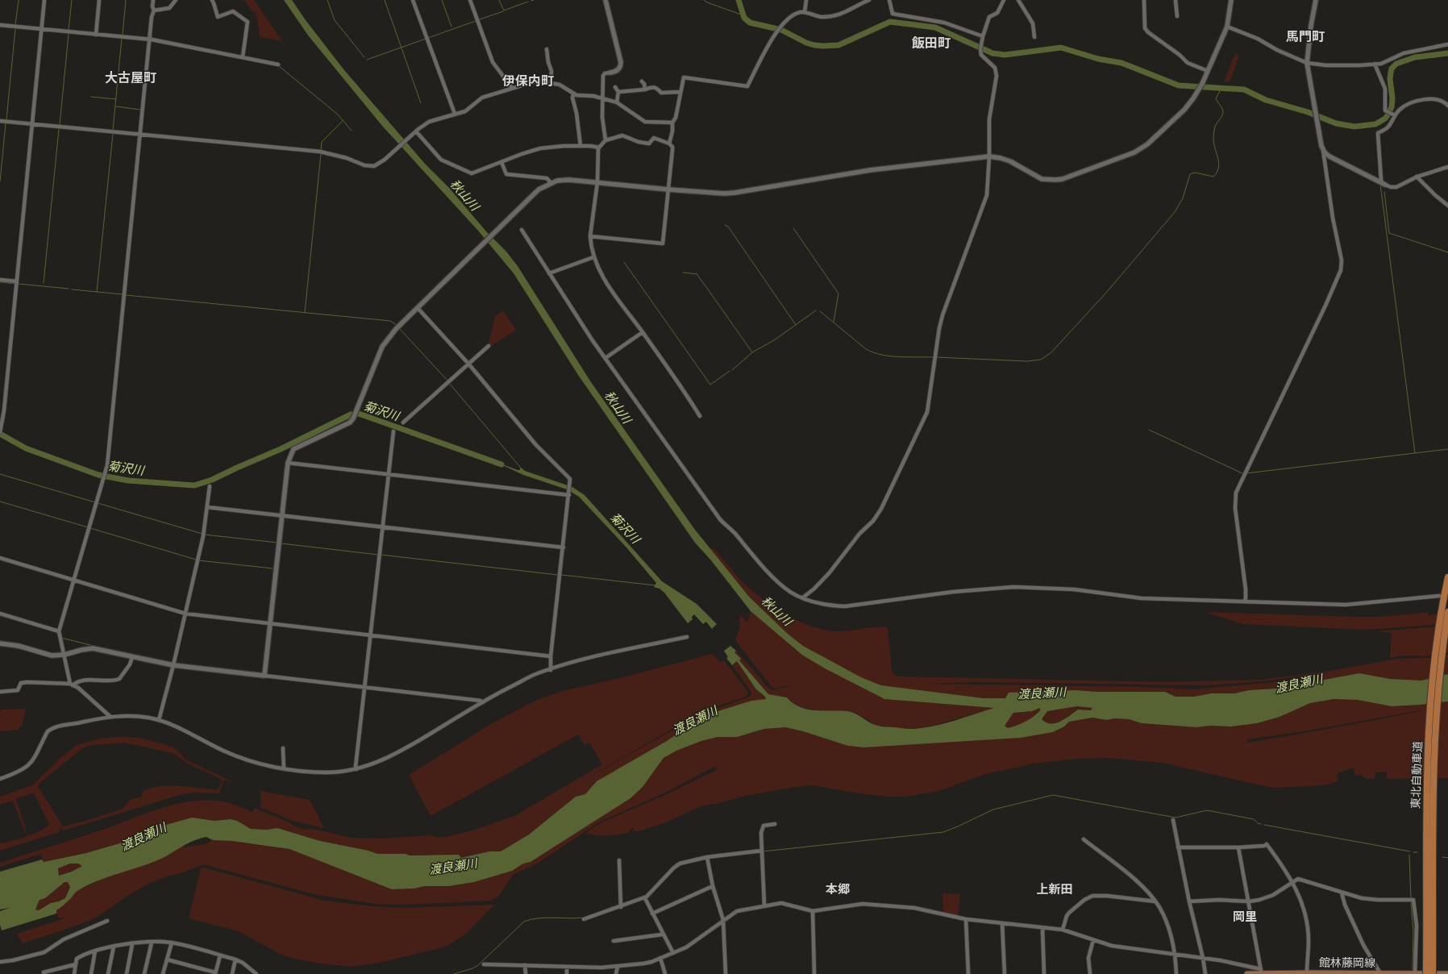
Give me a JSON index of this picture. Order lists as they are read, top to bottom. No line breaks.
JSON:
{"streets":{"highway":["東北自動車道"],"main road":["館林藤岡線"]},"districts":["馬門町","飯田町","大古屋町","伊保内町","本郷","上新田","岡里"],"water":["秋山川","菊沢川","渡良瀬川"]}
